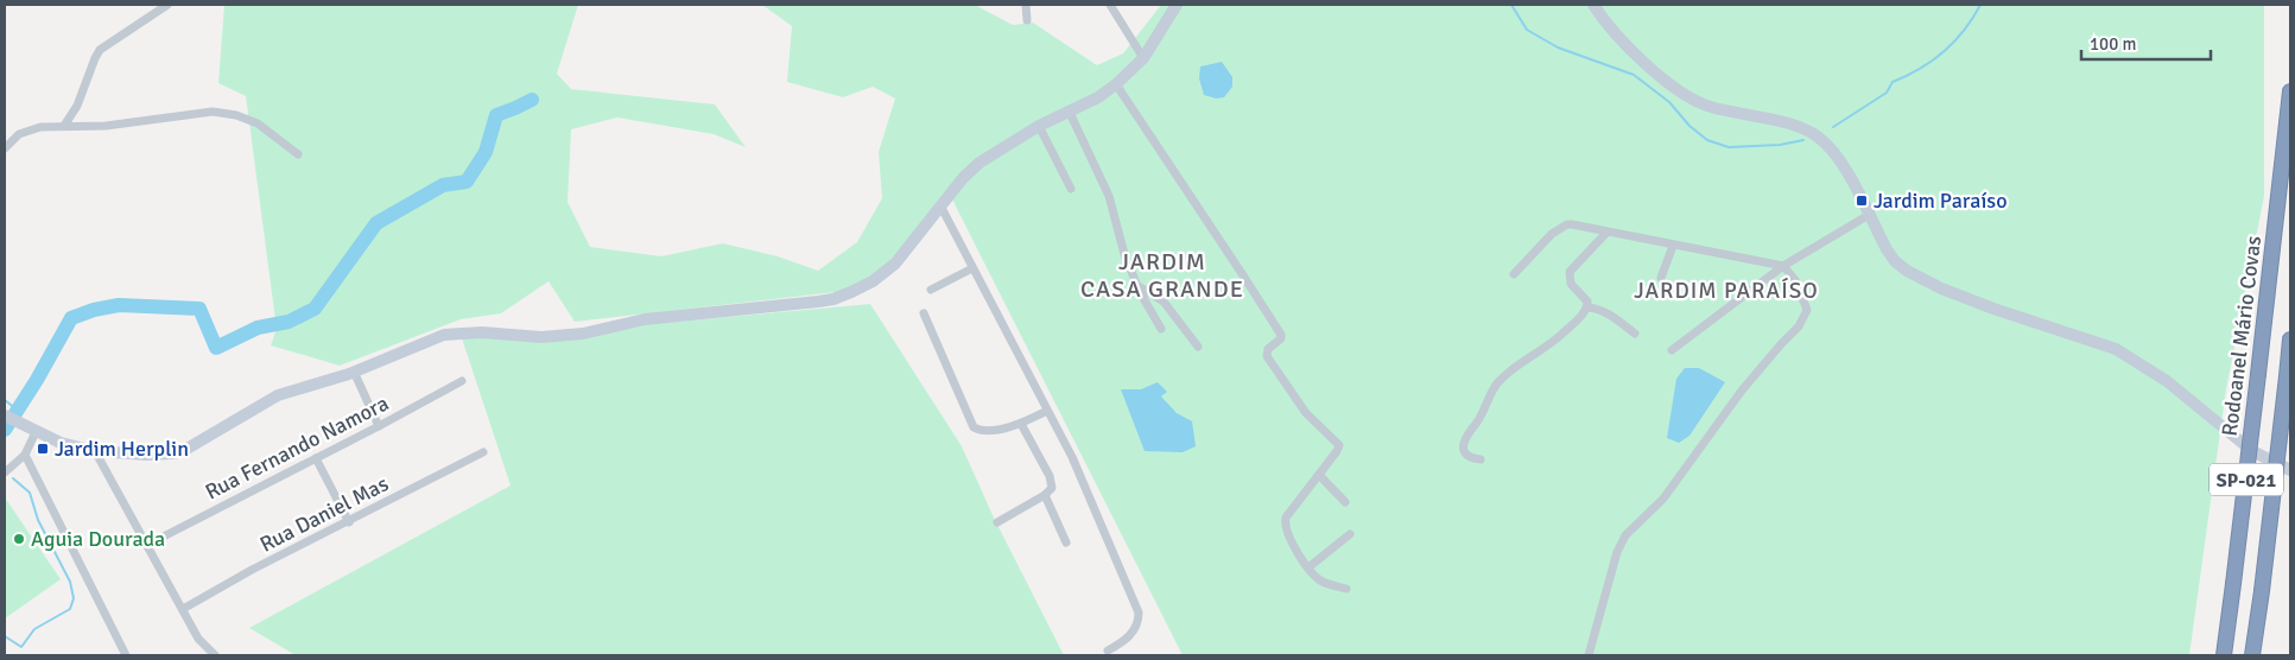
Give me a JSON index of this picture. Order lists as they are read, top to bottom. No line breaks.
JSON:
{"streets":{"highway":["Rodoanel Mário Covas","SP-021"],"street":["Rua Fernando Namora","Rua Daniel Mas"]},"districts":["JARDIM CASA GRANDE","JARDIM PARAÍSO"],"places":{"transit":["Jardim Paraíso","Jardim Herplin"],"other":["Aguia Dourada"]},"scale_bar":"100 m"}
